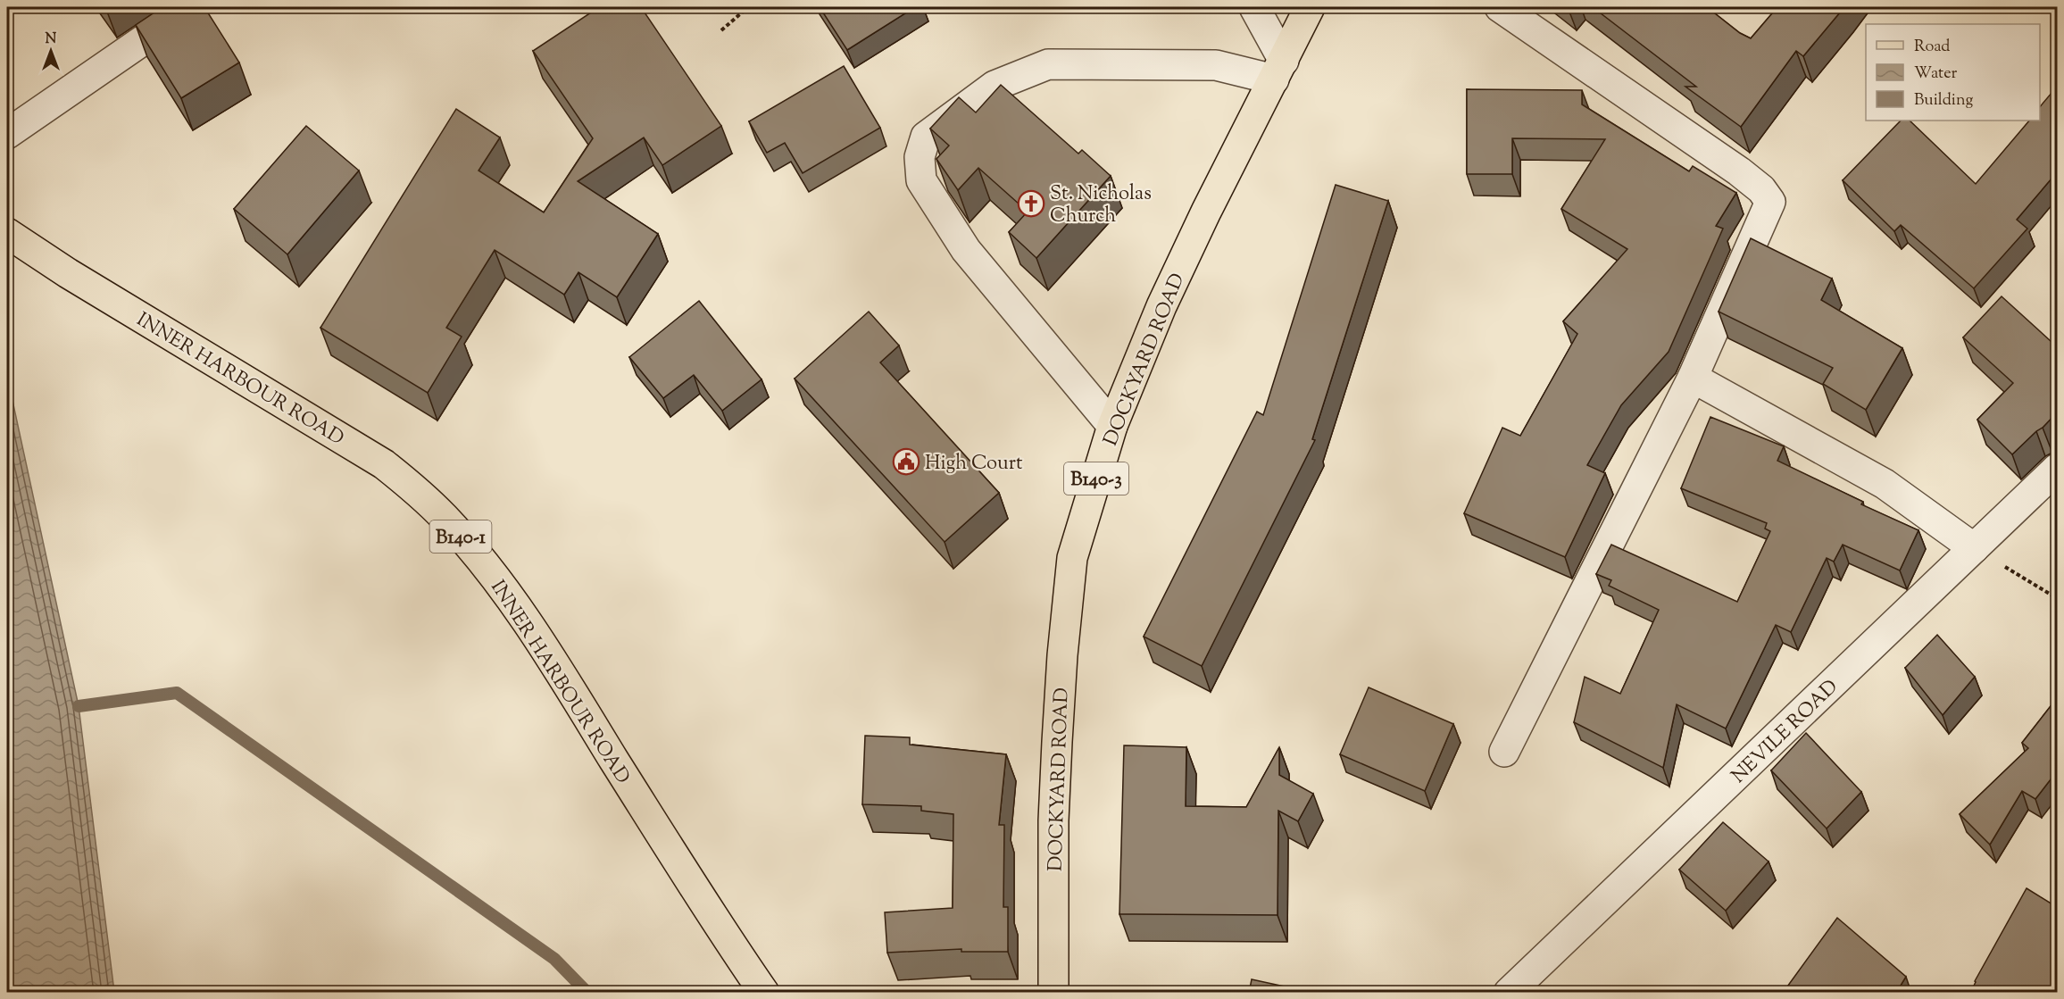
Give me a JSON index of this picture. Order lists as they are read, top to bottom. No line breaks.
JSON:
{"streets":{"main road":["DOCKYARD ROAD","INNER HARBOUR ROAD","B140-3","B140-1"],"street":["NEVILE ROAD"]},"places":{"church":["St. Nicholas Church"],"public building":["High Court"]},"legend":["Road","Water","Building"],"north":"top"}
